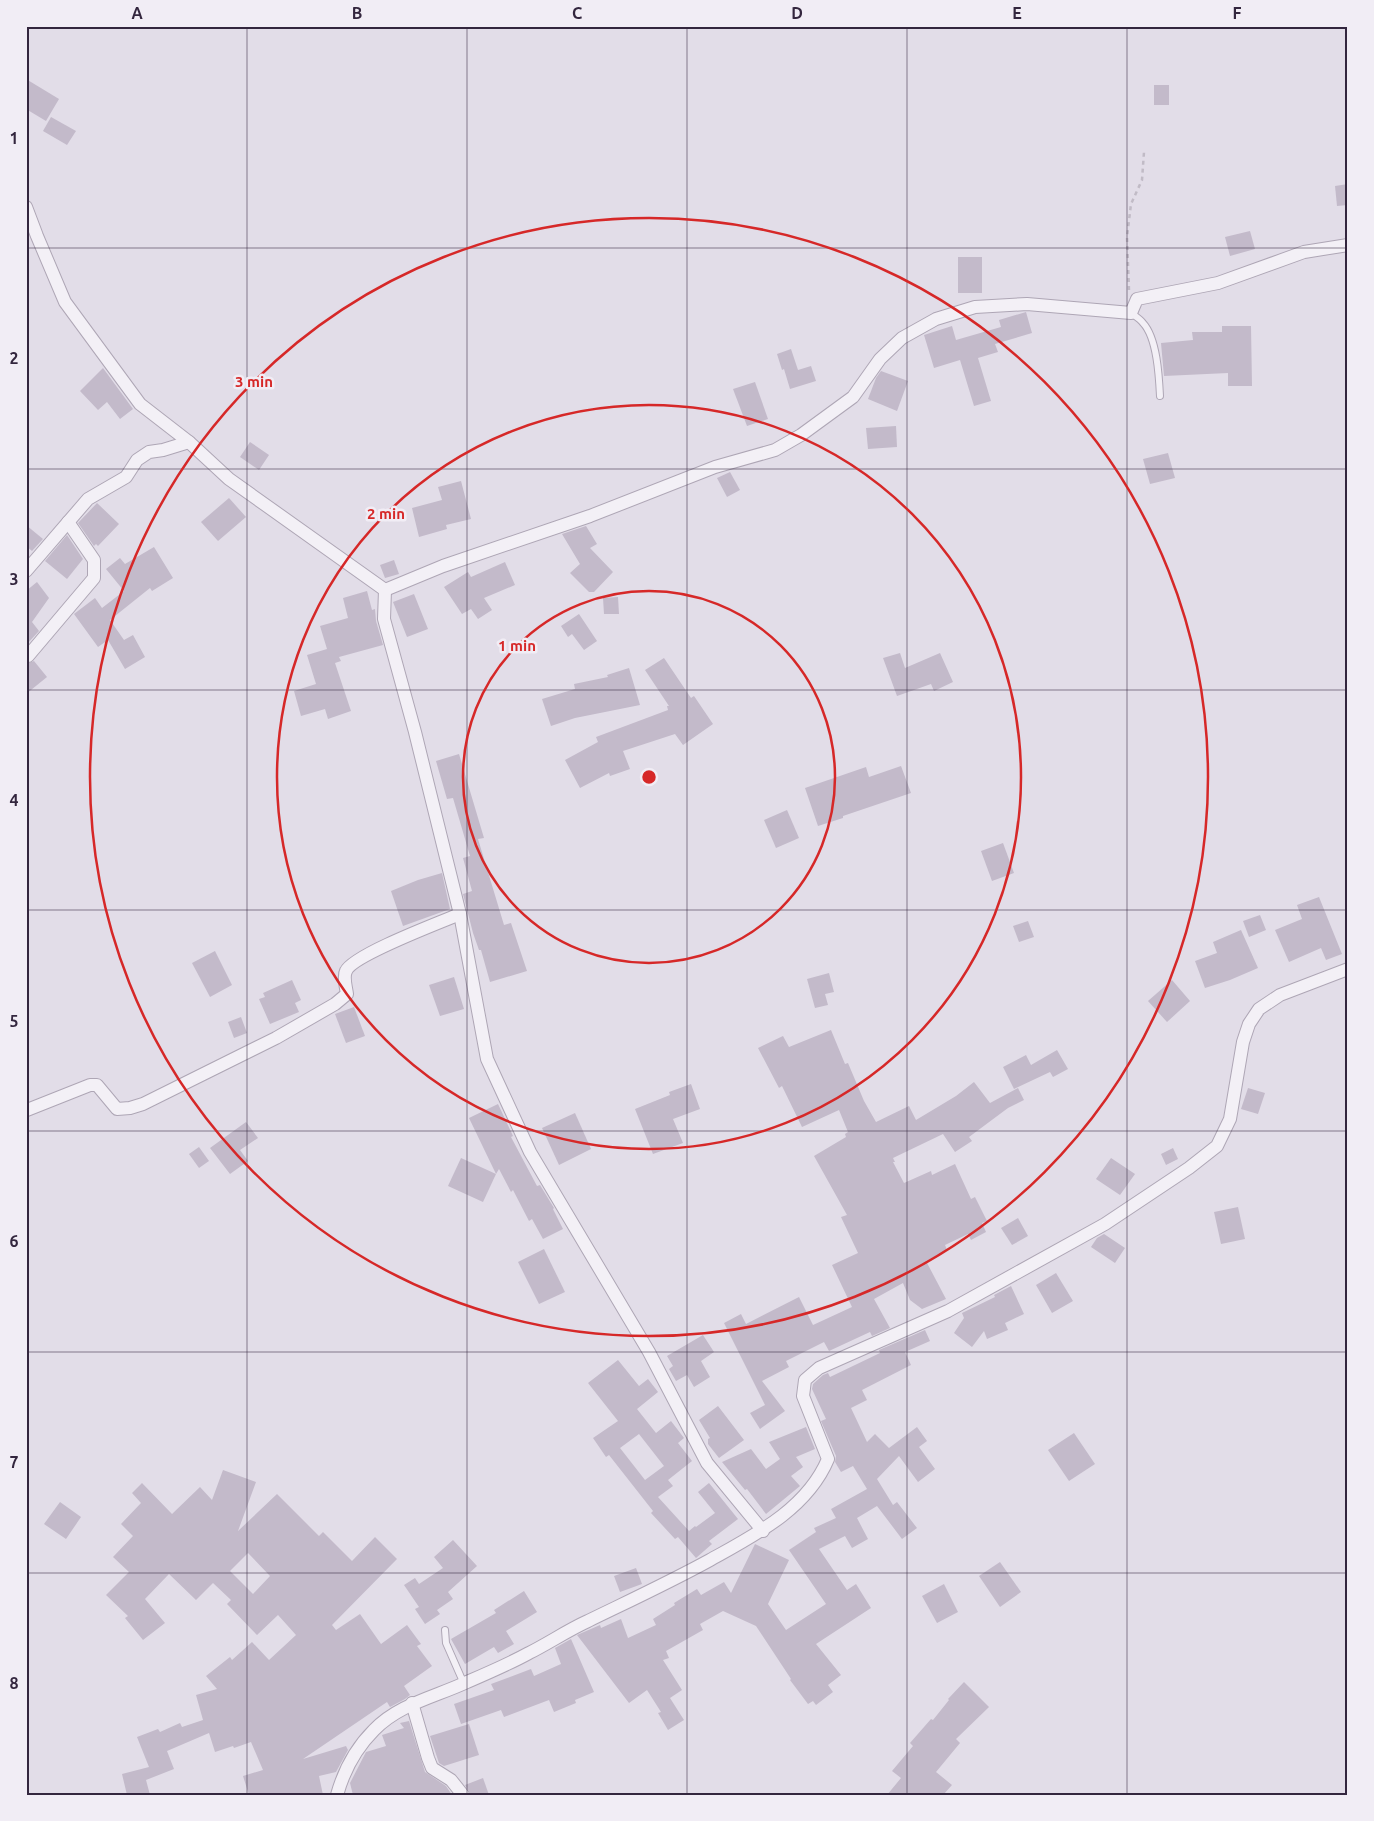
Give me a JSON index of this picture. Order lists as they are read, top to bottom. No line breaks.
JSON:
{"grid":{"columns":["A","B","C","D","E","F"],"rows":["1","2","3","4","5","6","7","8"]},"rings":["3 min","2 min","1 min"]}
